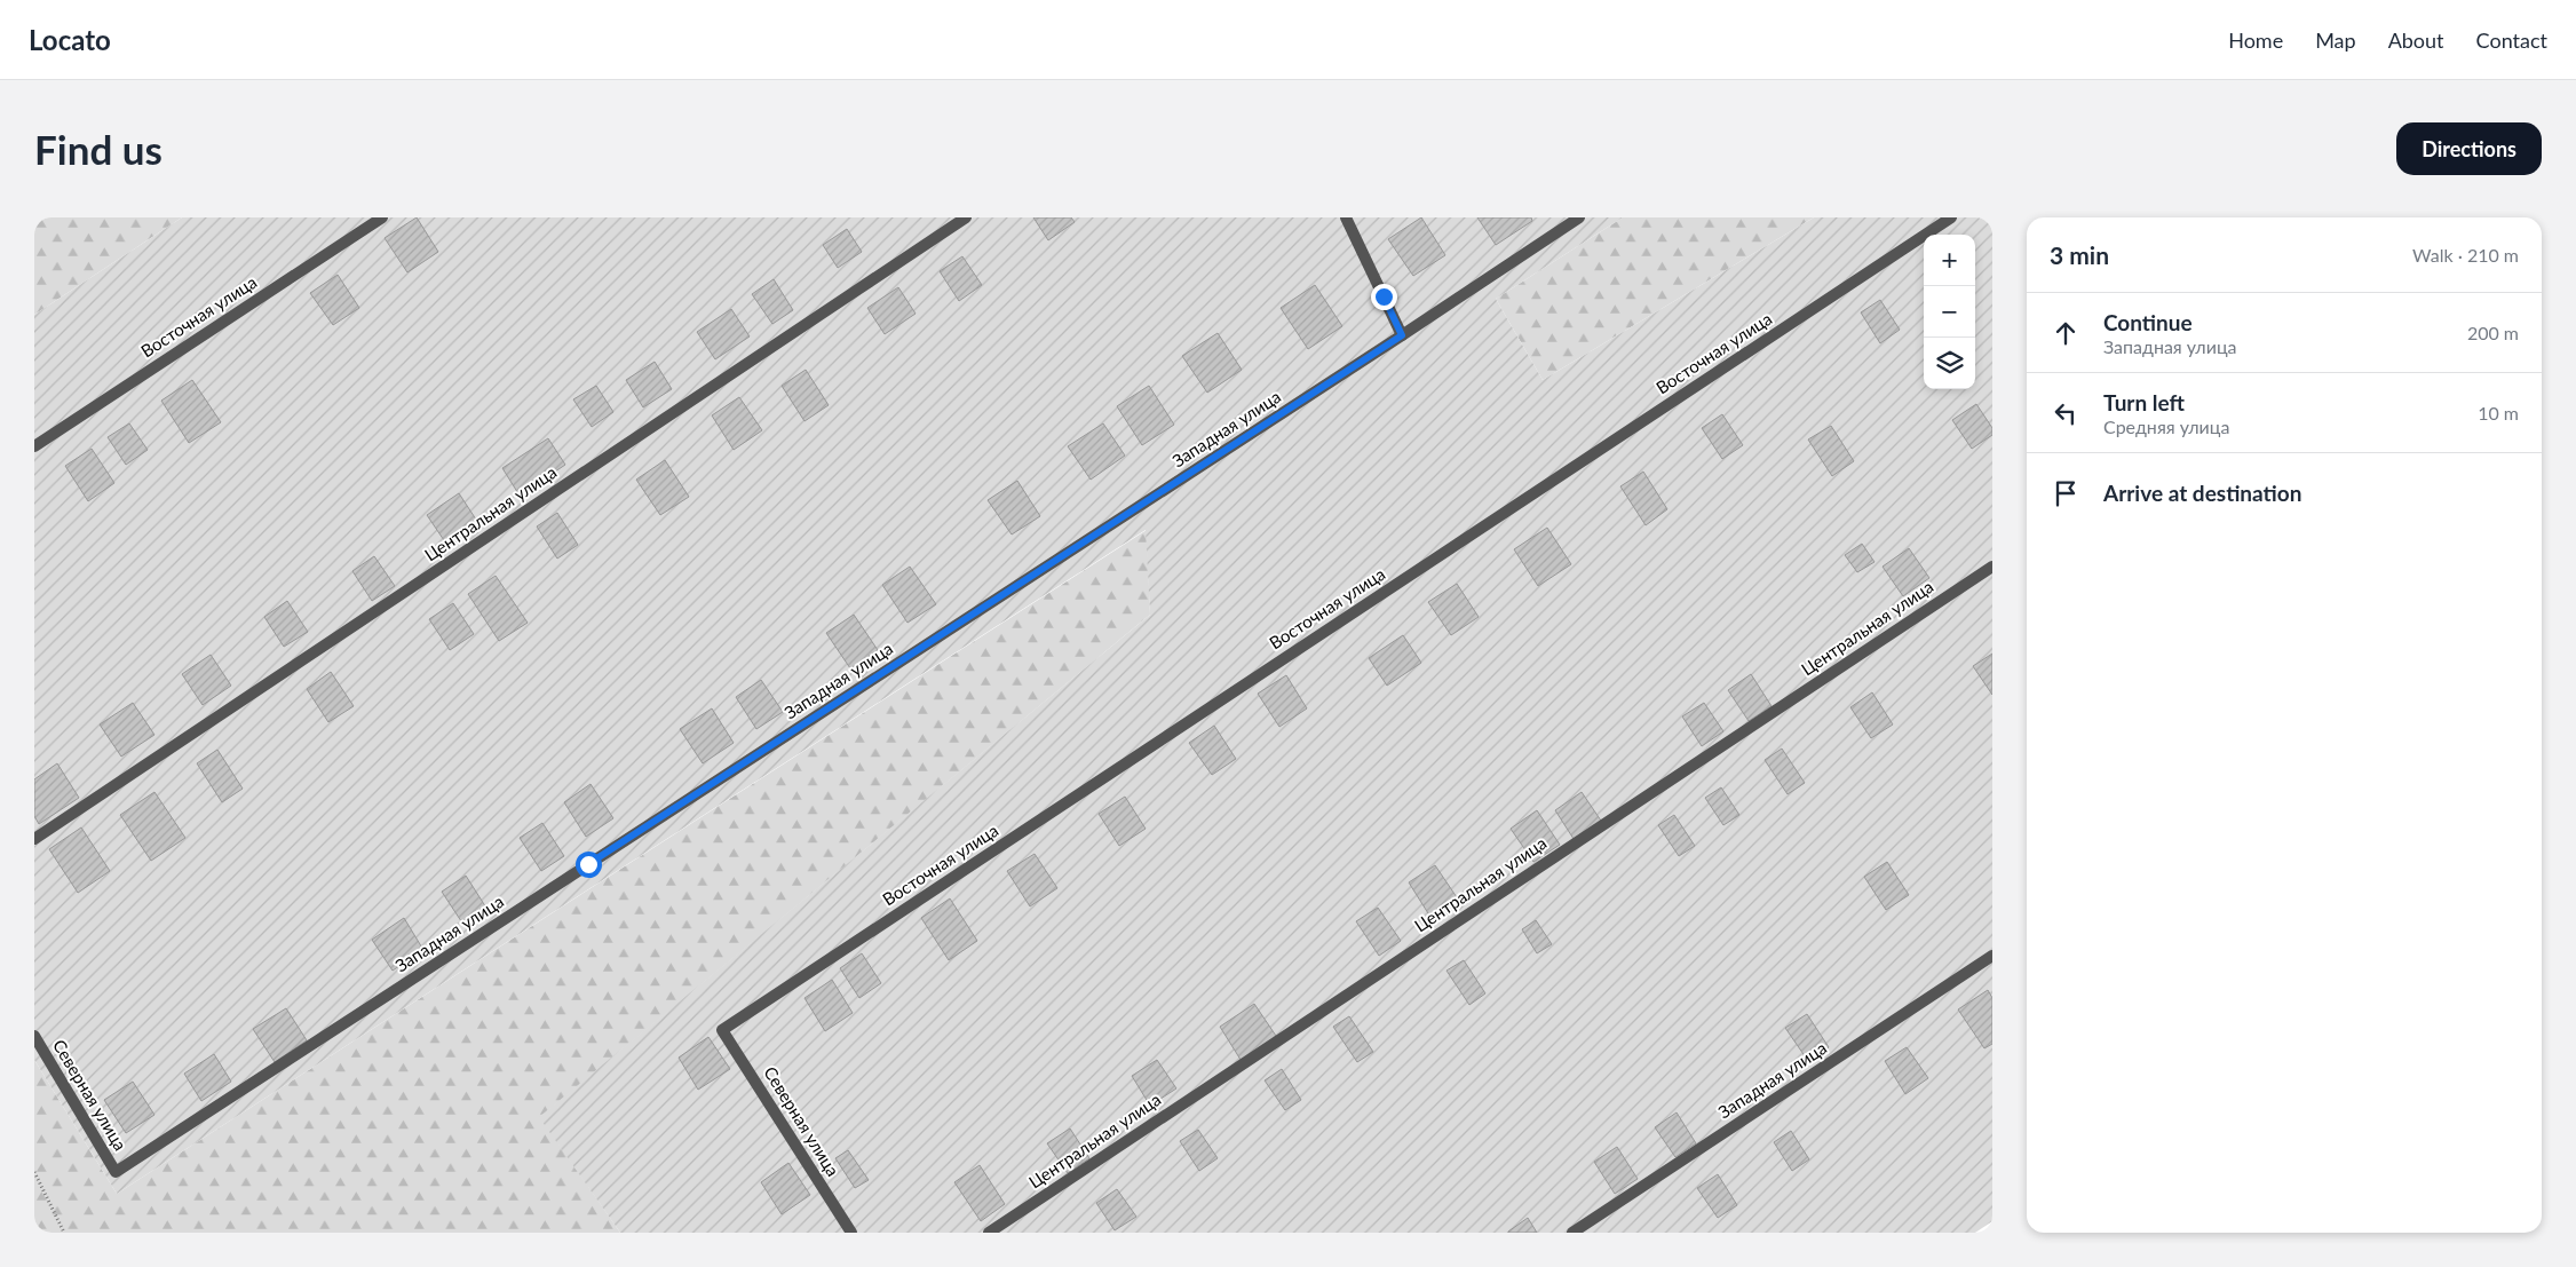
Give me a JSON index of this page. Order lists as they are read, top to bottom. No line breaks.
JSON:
{"streets":{"street":["Восточная улица","Западная улица","Центральная улица","Северная улица"]},"crossings":[["Восточная улица","Северная улица"],["Западная улица","Северная улица"]],"page":{"header":"Locato","nav":["Home","Map","About","Contact"],"buttons":"Directions","title":"Find us","heading":["3 min","Walk · 210 m"],"map_buttons":["+","−"],"list":[["Continue","Западная улица","200 m"],["Turn left","Средняя улица","10 m"],"Arrive at destination"]}}
